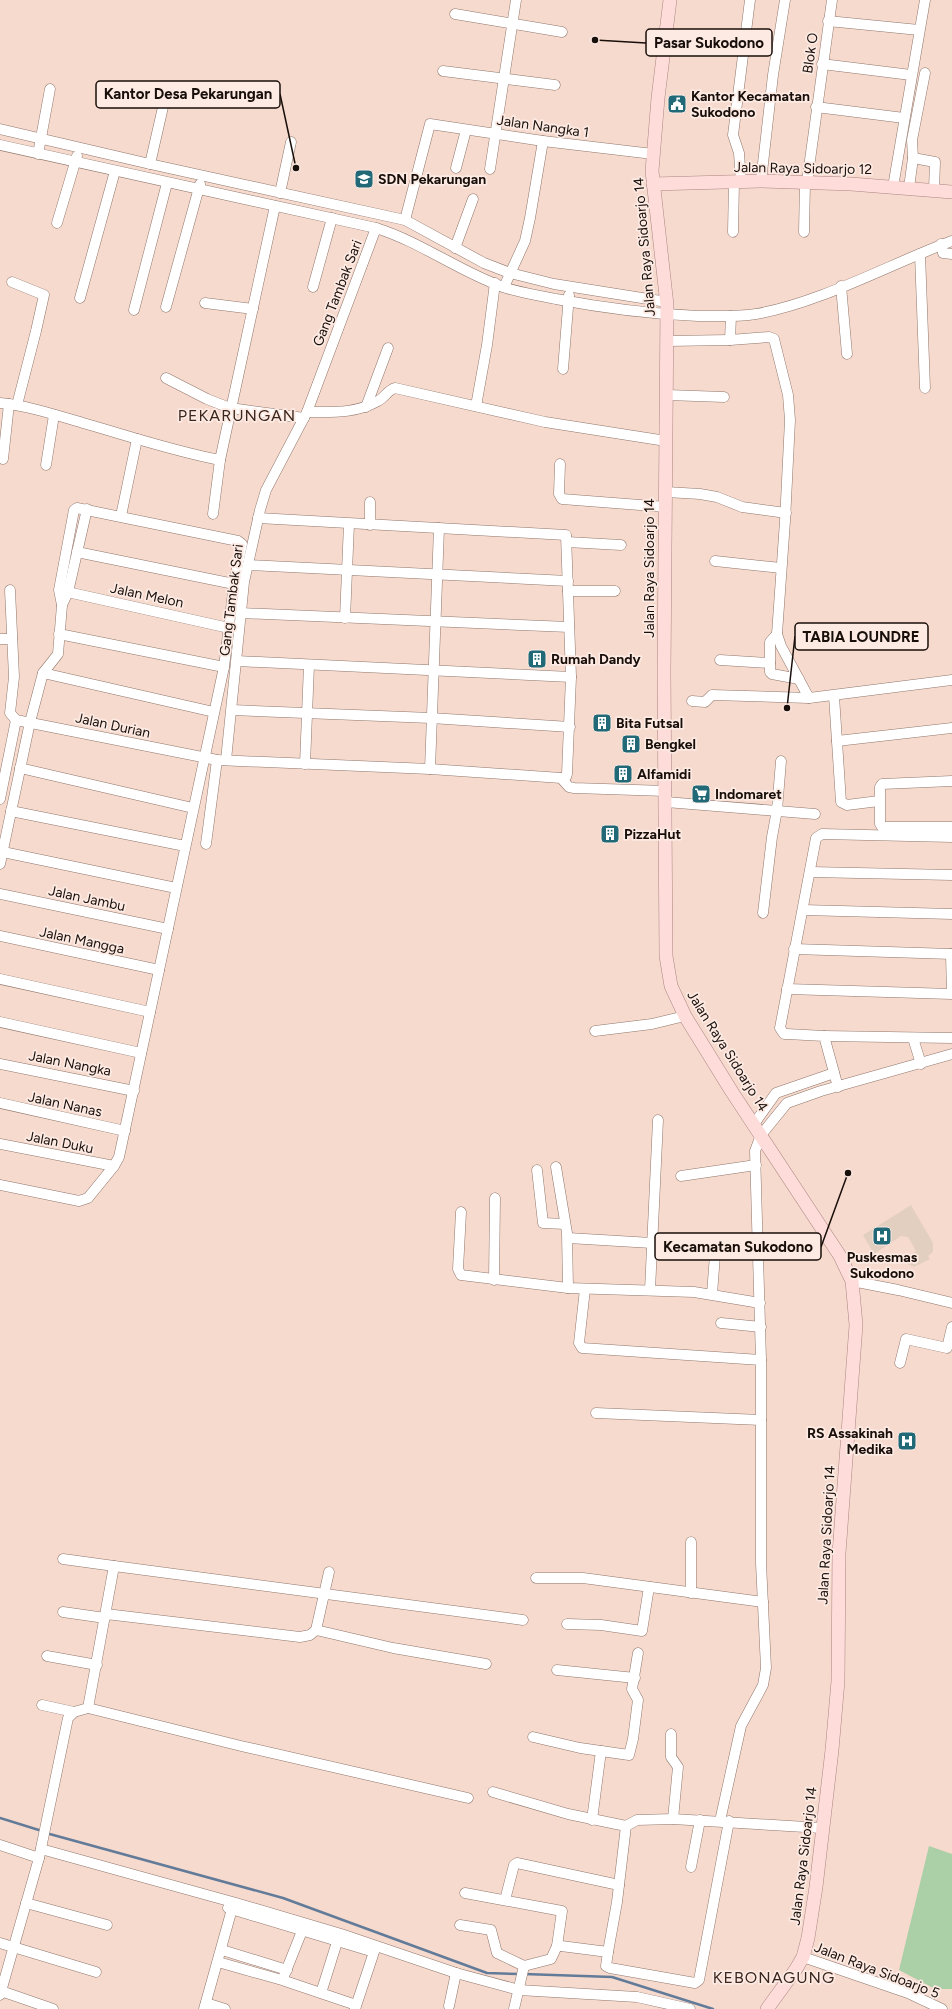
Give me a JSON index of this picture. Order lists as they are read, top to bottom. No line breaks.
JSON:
{"streets":{"main road":["Jalan Raya Sidoarjo 12","Jalan Raya Sidoarjo 14"],"street":["Blok O","Jalan Nangka 1","Gang Tambak Sari","Jalan Melon","Jalan Durian","Jalan Jambu","Jalan Mangga","Jalan Nangka","Jalan Nanas","Jalan Duku","Jalan Raya Sidoarjo 5"]},"crossings":[["Blok O","Jalan Raya Sidoarjo 12"],["Jalan Nangka 1","Jalan Raya Sidoarjo 14"],["Jalan Raya Sidoarjo 12","Jalan Raya Sidoarjo 14"],["Jalan Raya Sidoarjo 14","Jalan Raya Sidoarjo 5"],["Gang Tambak Sari","Jalan Durian"]],"districts":["PEKARUNGAN","KEBONAGUNG"],"places":{"other":["Pasar Sukodono","Kantor Desa Pekarungan","TABIA LOUNDRE","Kecamatan Sukodono"],"public building":["Kantor Kecamatan Sukodono"],"school or university":["SDN Pekarungan"],"building":["Rumah Dandy","Bita Futsal","Bengkel","Alfamidi","PizzaHut"],"supermarket":["Indomaret"],"hospital":["Puskesmas Sukodono","RS Assakinah Medika"]}}
